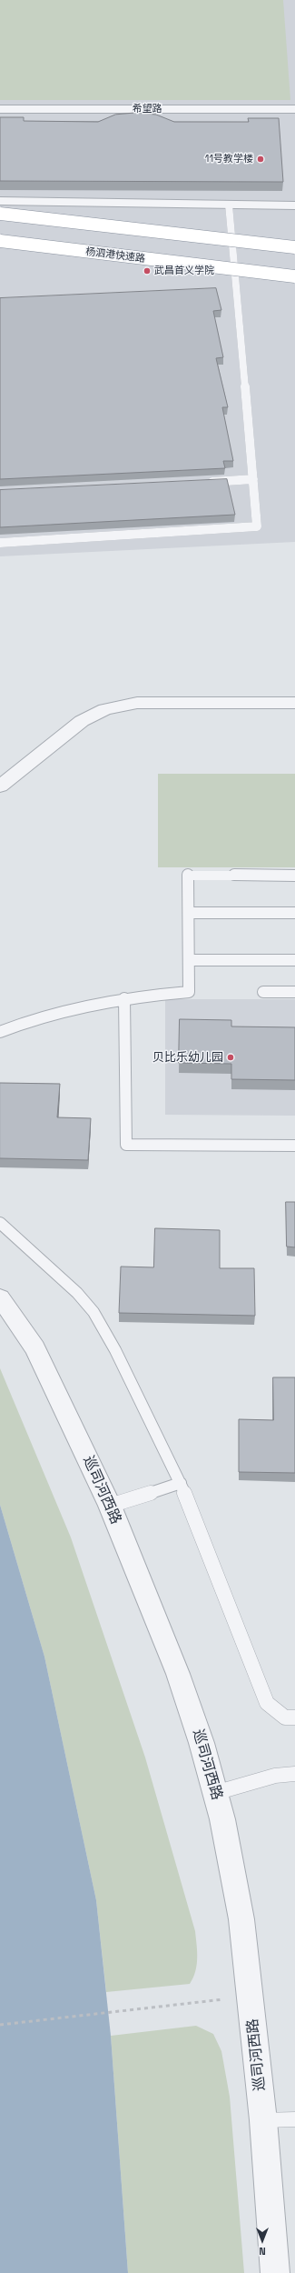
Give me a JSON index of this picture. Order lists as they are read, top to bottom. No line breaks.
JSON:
{"streets":{"highway":["杨泗港快速路"],"street":["希望路","巡司河西路"]},"places":["11号教学楼","武昌首义学院","贝比乐幼儿园"],"north":"bottom"}
